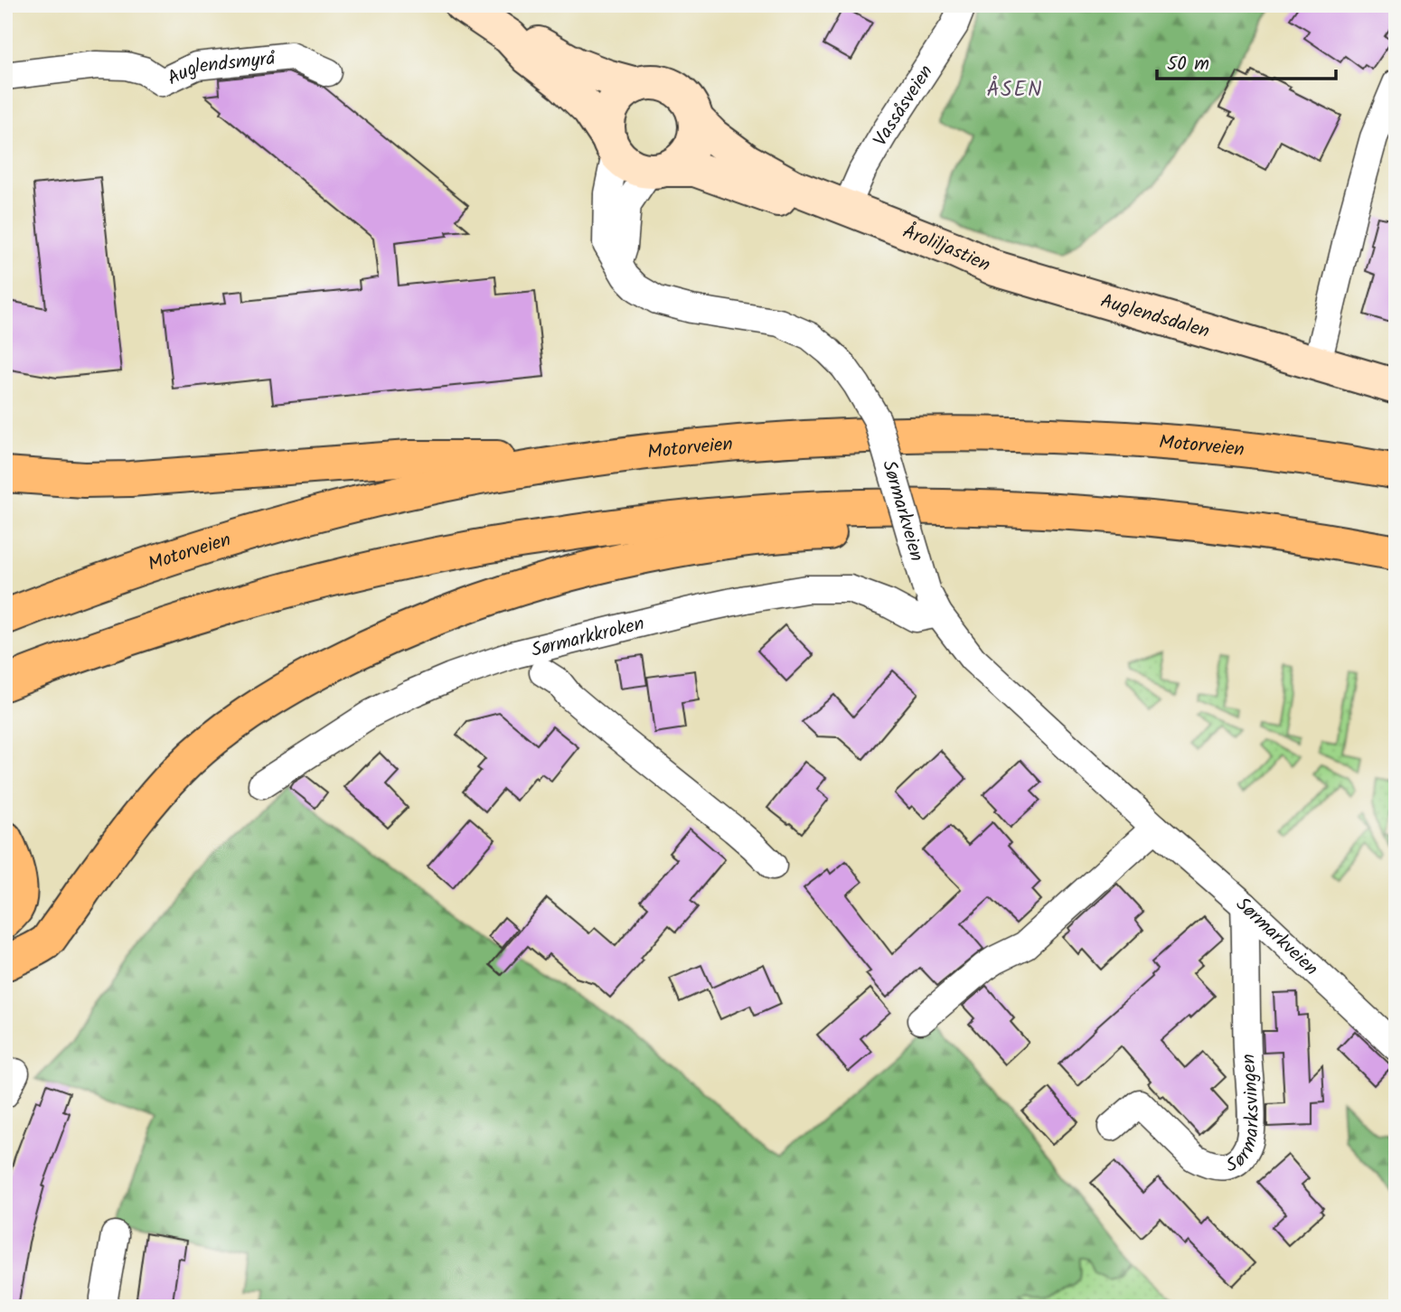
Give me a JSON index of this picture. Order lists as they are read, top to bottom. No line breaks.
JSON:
{"streets":{"highway":["Motorveien"],"main road":["Åroliljastien","Auglendsdalen"],"street":["Auglendsmyrå","Vassåsveien","Sørmarkveien","Sørmarkkroken","Sørmarksvingen"]},"crossings":[["Vassåsveien","Åroliljastien"],["Åroliljastien","Auglendsdalen"],["Åroliljastien","Sørmarkveien"],["Sørmarkveien","Sørmarkkroken"],["Sørmarkveien","Sørmarksvingen"]],"districts":["ÅSEN"],"scale_bar":"50 m"}
